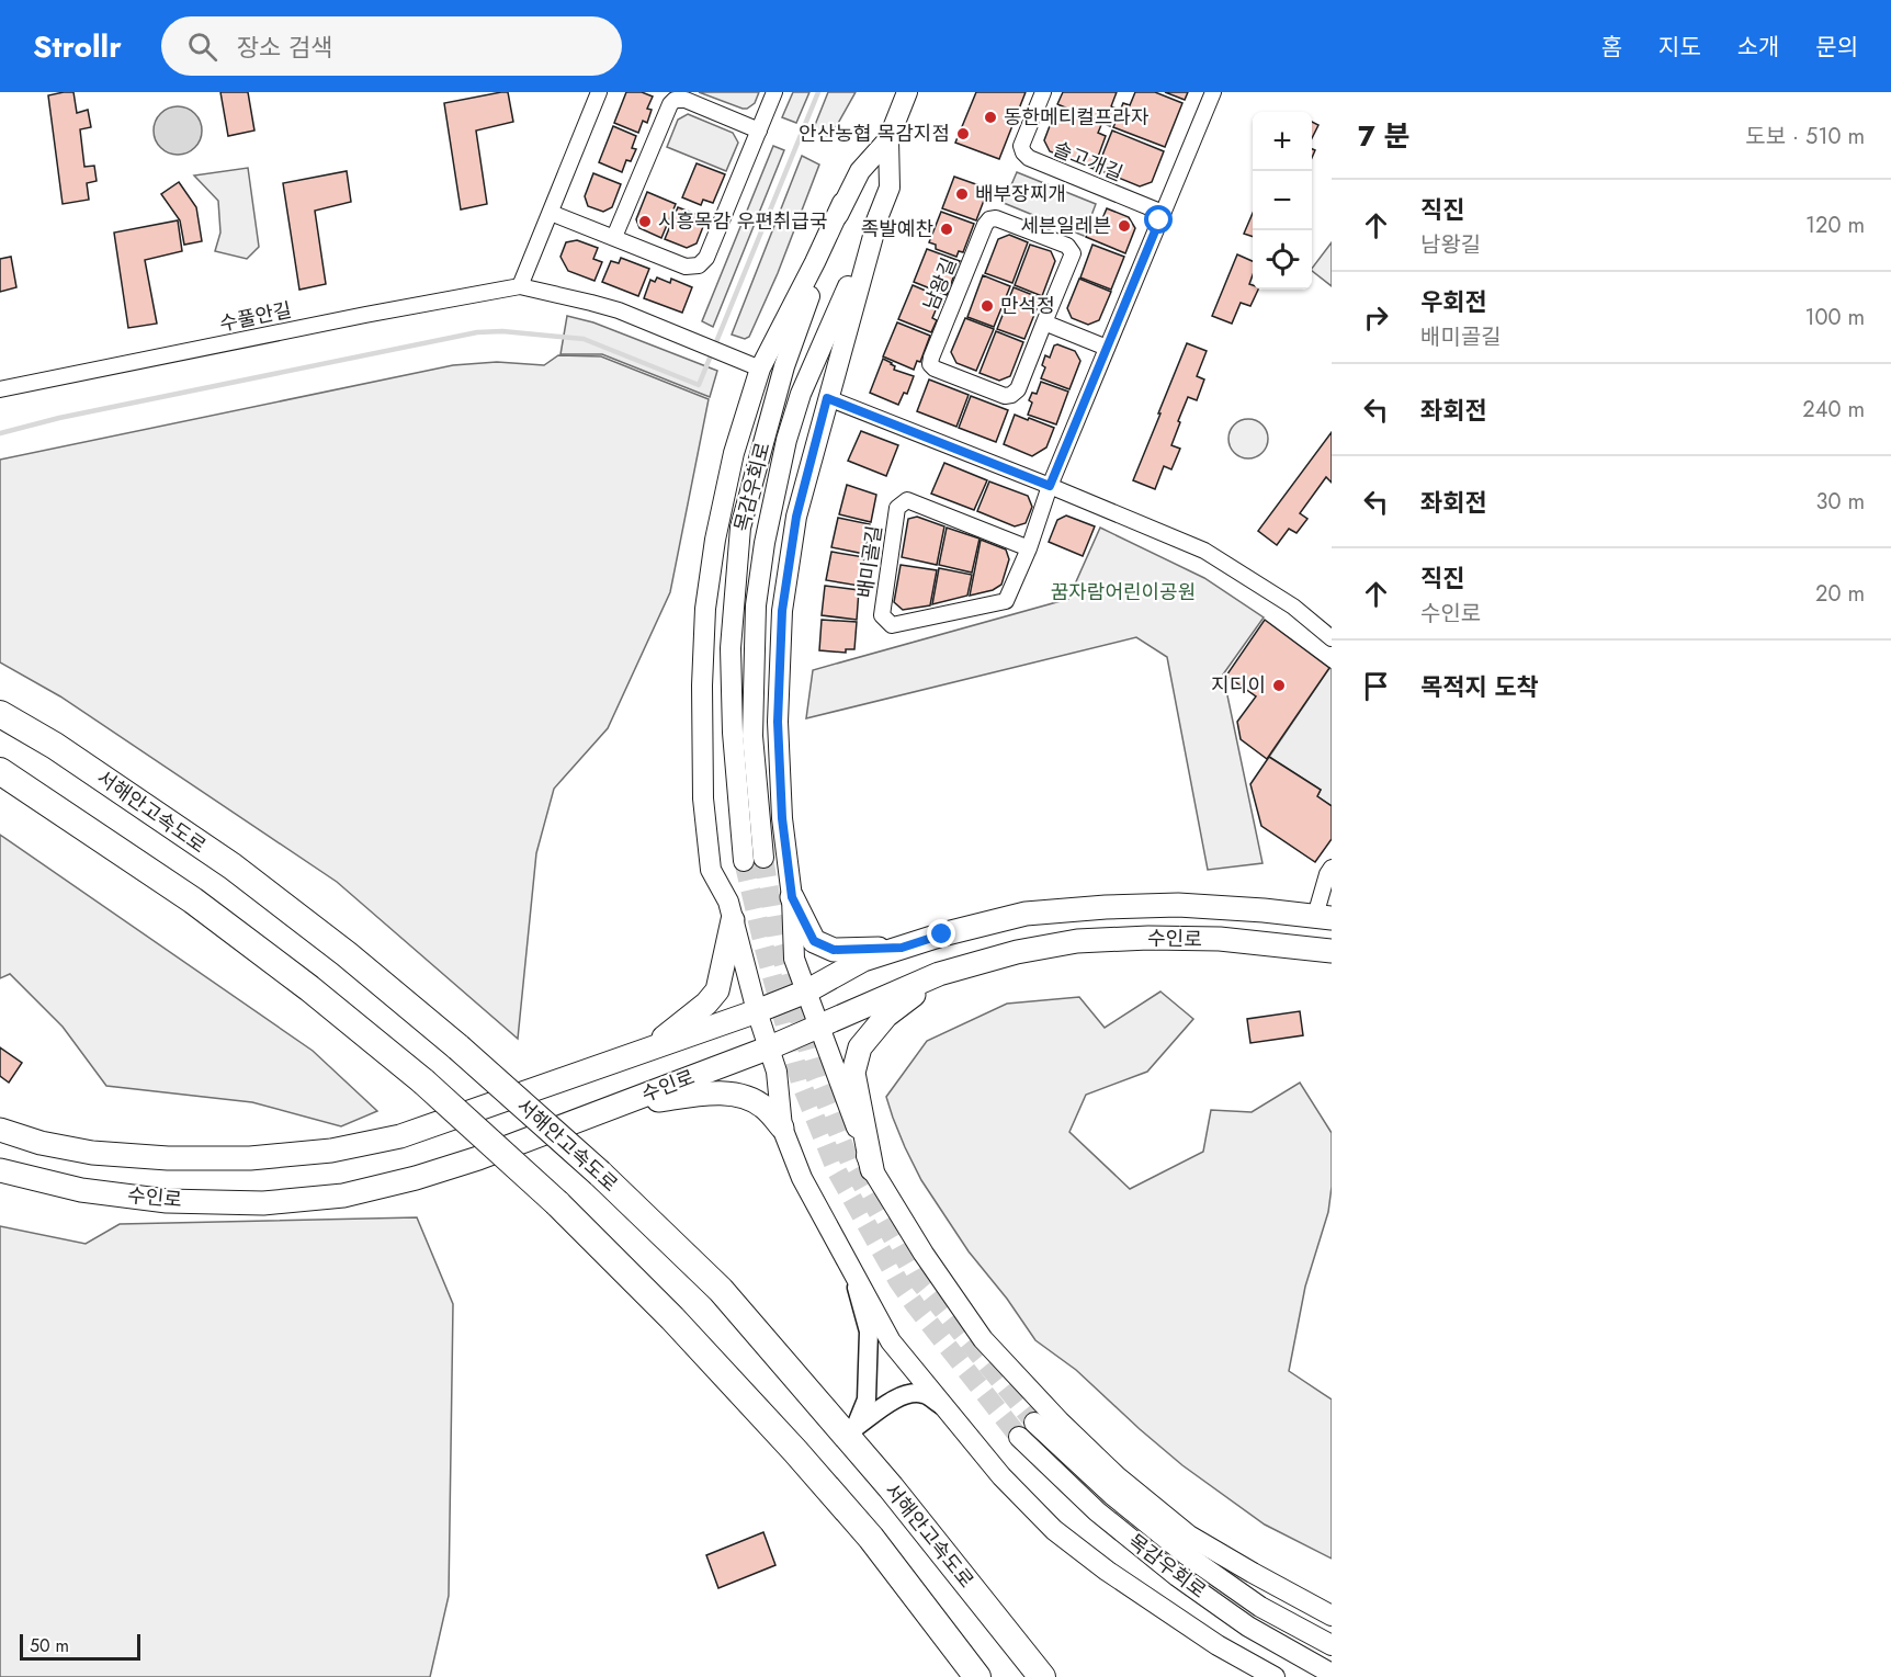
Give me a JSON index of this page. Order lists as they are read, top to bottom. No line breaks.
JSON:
{"streets":{"highway":["서해안고속도로"],"main road":["목감우회로","수인로"],"street":["솔고개길","남왕길","수풀안길","배미골길"]},"parks":["꿈자람어린이공원"],"places":["동한메티컬프라자","안산농협 목감지점","배부장찌개","시흥목감 우편취급국","세븐일레븐","족발예찬","만석정","지디이"],"scale_bar":"50 m","page":{"header":"Strollr","search":"장소 검색","nav":["홈","지도","소개","문의"],"heading":["7 분","도보 · 510 m"],"map_buttons":["+","−"],"list":[["직진","남왕길","120 m"],["우회전","배미골길","100 m"],["좌회전","240 m"],["좌회전","30 m"],["직진","수인로","20 m"],"목적지 도착"],"scale":"50 m"}}
